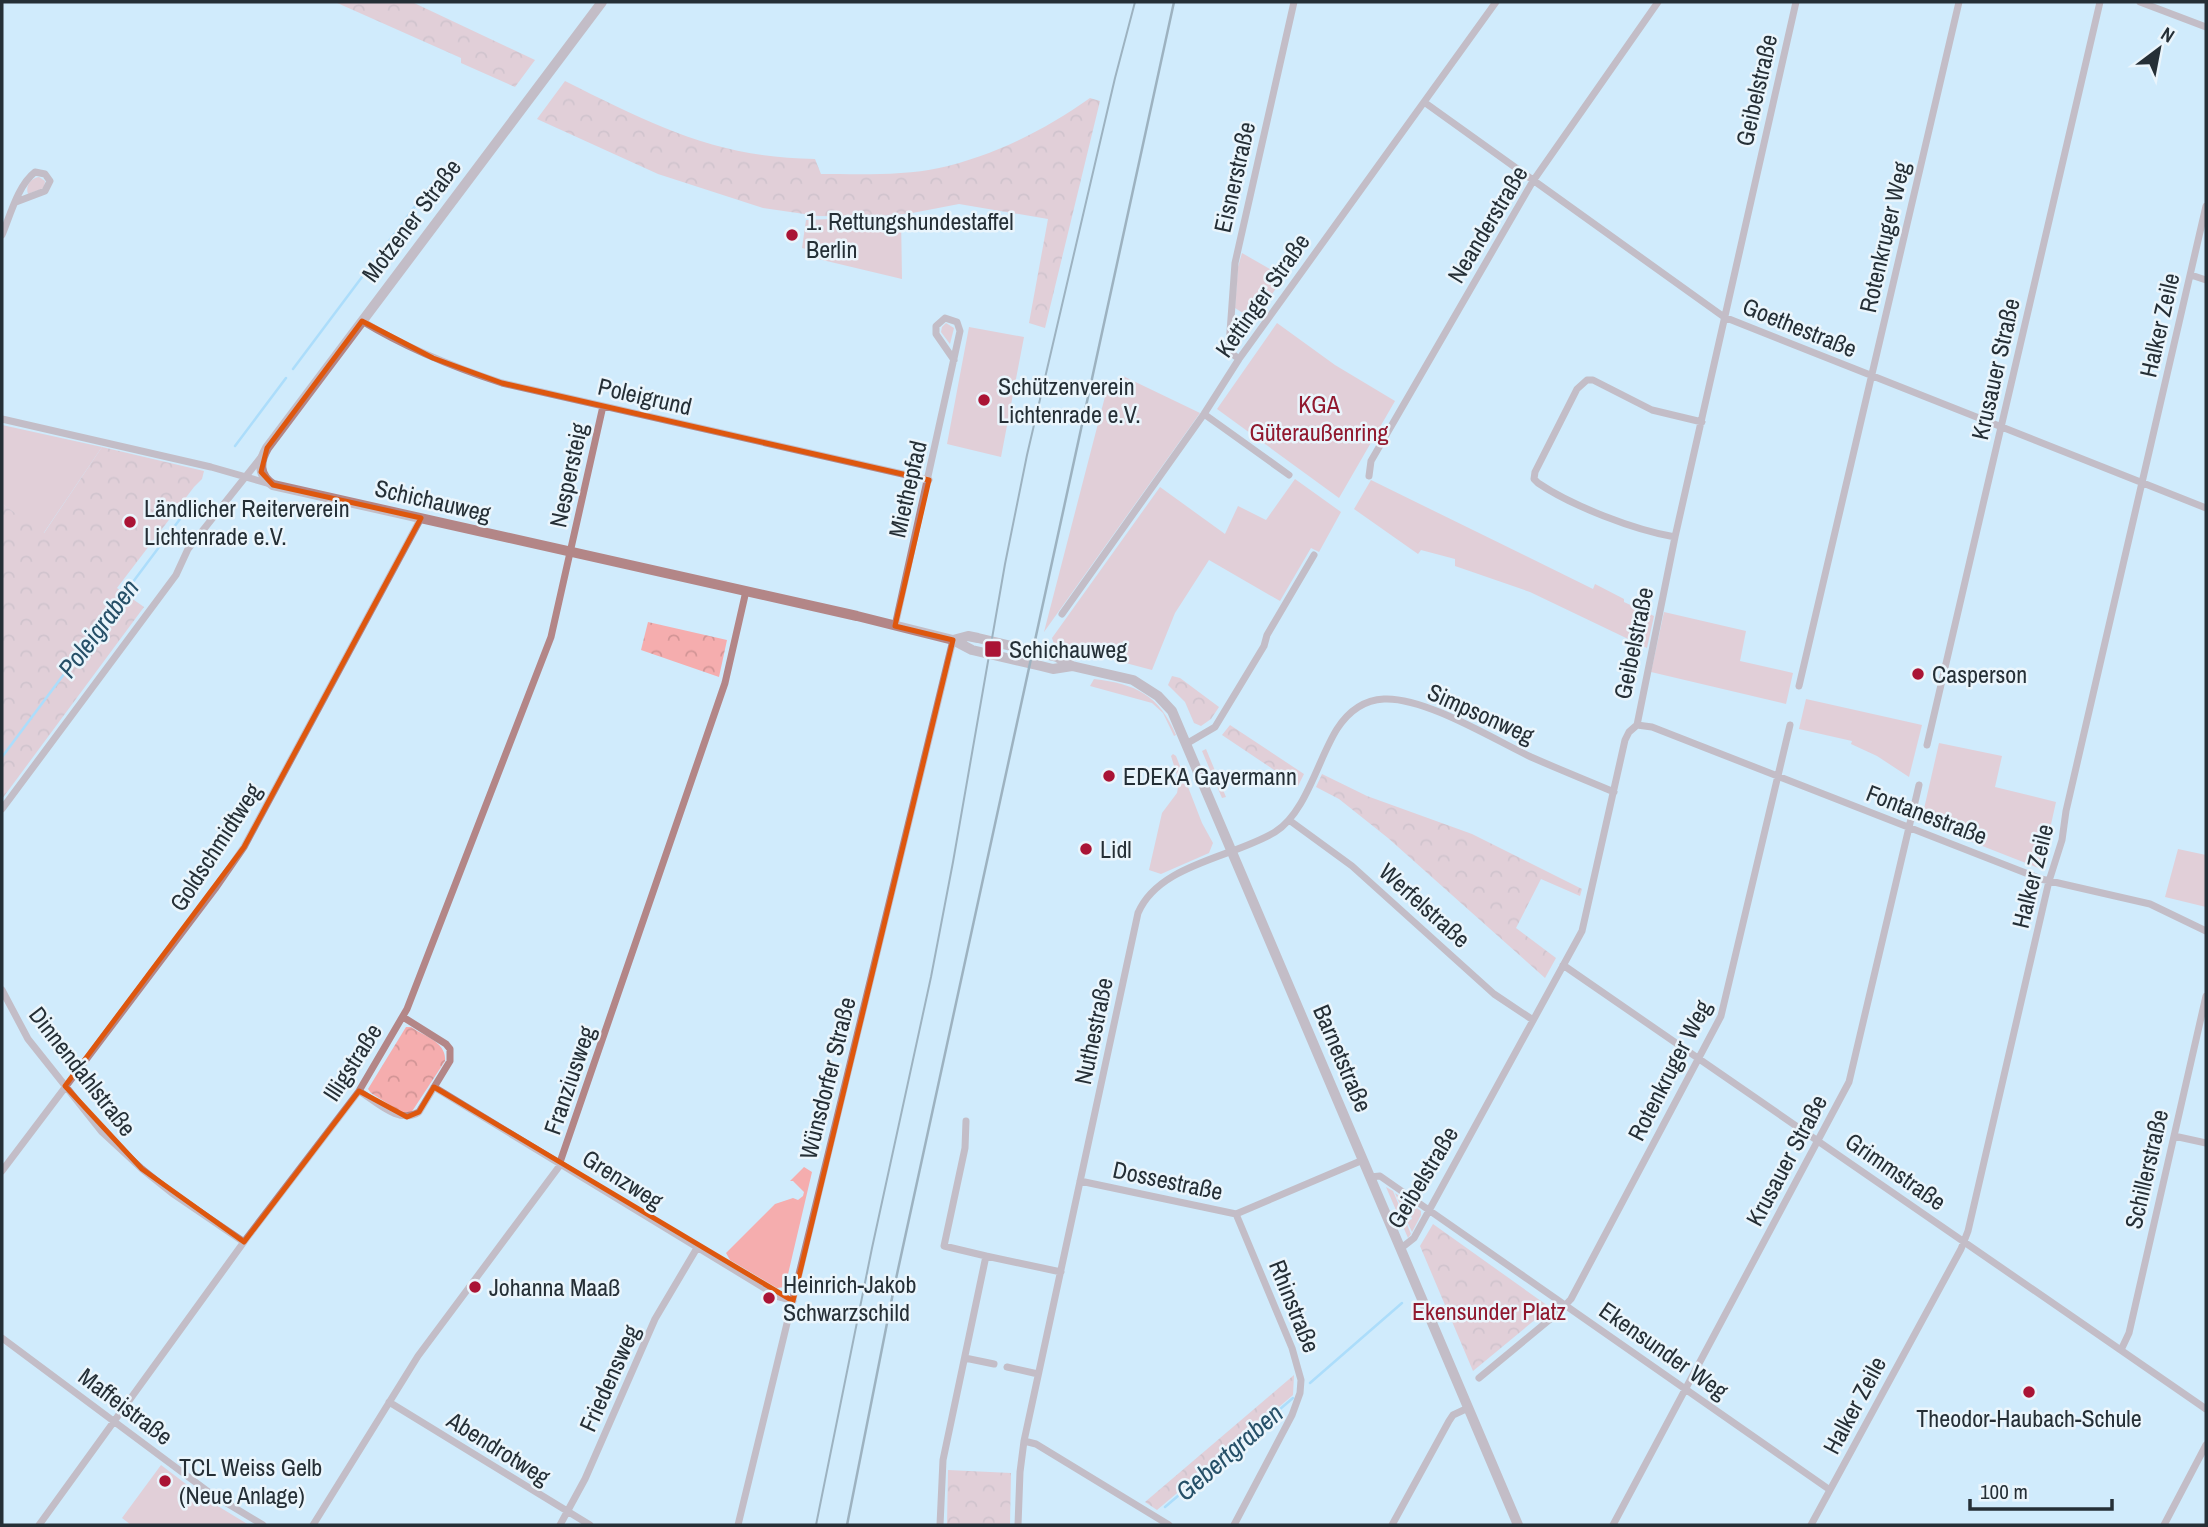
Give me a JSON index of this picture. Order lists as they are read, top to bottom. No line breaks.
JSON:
{"streets":{"street":["Geibelstraße","Eisnerstraße","Motzener Straße","Neanderstraße","Rotenkruger Weg","Kettinger Straße","Halker Zeile","Goethestraße","Krusauer Straße","Poleigrund","Nespersteig","Miethepfad","Schichauweg","Simpsonweg","Fontanestraße","Goldschmidtweg","Werfelstraße","Nuthestraße","Barnetstraße","Illigstraße","Dinnendahlstraße","Wünsdorfer Straße","Franziusweg","Schillerstraße","Grimmstraße","Grenzweg","Dossestraße","Rhinstraße","Ekensunder Weg","Friedensweg","Maffeistraße","Abendrotweg"]},"crossings":[["Geibelstraße","Goethestraße"],["Geibelstraße","Simpsonweg"],["Geibelstraße","Fontanestraße"],["Geibelstraße","Werfelstraße"],["Geibelstraße","Barnetstraße"],["Geibelstraße","Grimmstraße"],["Geibelstraße","Ekensunder Weg"],["Eisnerstraße","Kettinger Straße"],["Motzener Straße","Poleigrund"],["Neanderstraße","Goethestraße"],["Rotenkruger Weg","Goethestraße"],["Rotenkruger Weg","Fontanestraße"],["Rotenkruger Weg","Grimmstraße"],["Rotenkruger Weg","Ekensunder Weg"],["Kettinger Straße","Goethestraße"],["Halker Zeile","Goethestraße"],["Halker Zeile","Fontanestraße"],["Halker Zeile","Grimmstraße"],["Halker Zeile","Ekensunder Weg"],["Goethestraße","Krusauer Straße"],["Krusauer Straße","Fontanestraße"],["Krusauer Straße","Grimmstraße"],["Krusauer Straße","Ekensunder Weg"],["Poleigrund","Nespersteig"],["Poleigrund","Miethepfad"],["Nespersteig","Schichauweg"],["Nespersteig","Illigstraße"],["Miethepfad","Schichauweg"],["Schichauweg","Goldschmidtweg"],["Schichauweg","Barnetstraße"],["Schichauweg","Illigstraße"],["Schichauweg","Wünsdorfer Straße"],["Schichauweg","Franziusweg"],["Simpsonweg","Werfelstraße"],["Goldschmidtweg","Dinnendahlstraße"],["Nuthestraße","Barnetstraße"],["Nuthestraße","Dossestraße"],["Barnetstraße","Wünsdorfer Straße"],["Barnetstraße","Dossestraße"],["Barnetstraße","Ekensunder Weg"],["Illigstraße","Dinnendahlstraße"],["Illigstraße","Maffeistraße"],["Wünsdorfer Straße","Grenzweg"],["Franziusweg","Grenzweg"],["Franziusweg","Abendrotweg"],["Schillerstraße","Grimmstraße"],["Grenzweg","Friedensweg"],["Dossestraße","Rhinstraße"],["Friedensweg","Abendrotweg"]],"water":["Poleigraben","Gebertgraben"],"parks":["KGA Güteraußenring","Ekensunder Platz"],"places":{"other":["1. Rettungshundestaffel Berlin","Schützenverein Lichtenrade e.V.","Ländlicher Reiterverein Lichtenrade e.V.","Casperson","EDEKA Gayermann","Lidl","Johanna Maaß","Heinrich-Jakob Schwarzschild","Theodor-Haubach-Schule","TCL Weiss Gelb (Neue Anlage)"],"transit":["Schichauweg"]},"scale_bar":"100 m","north":"top right"}
